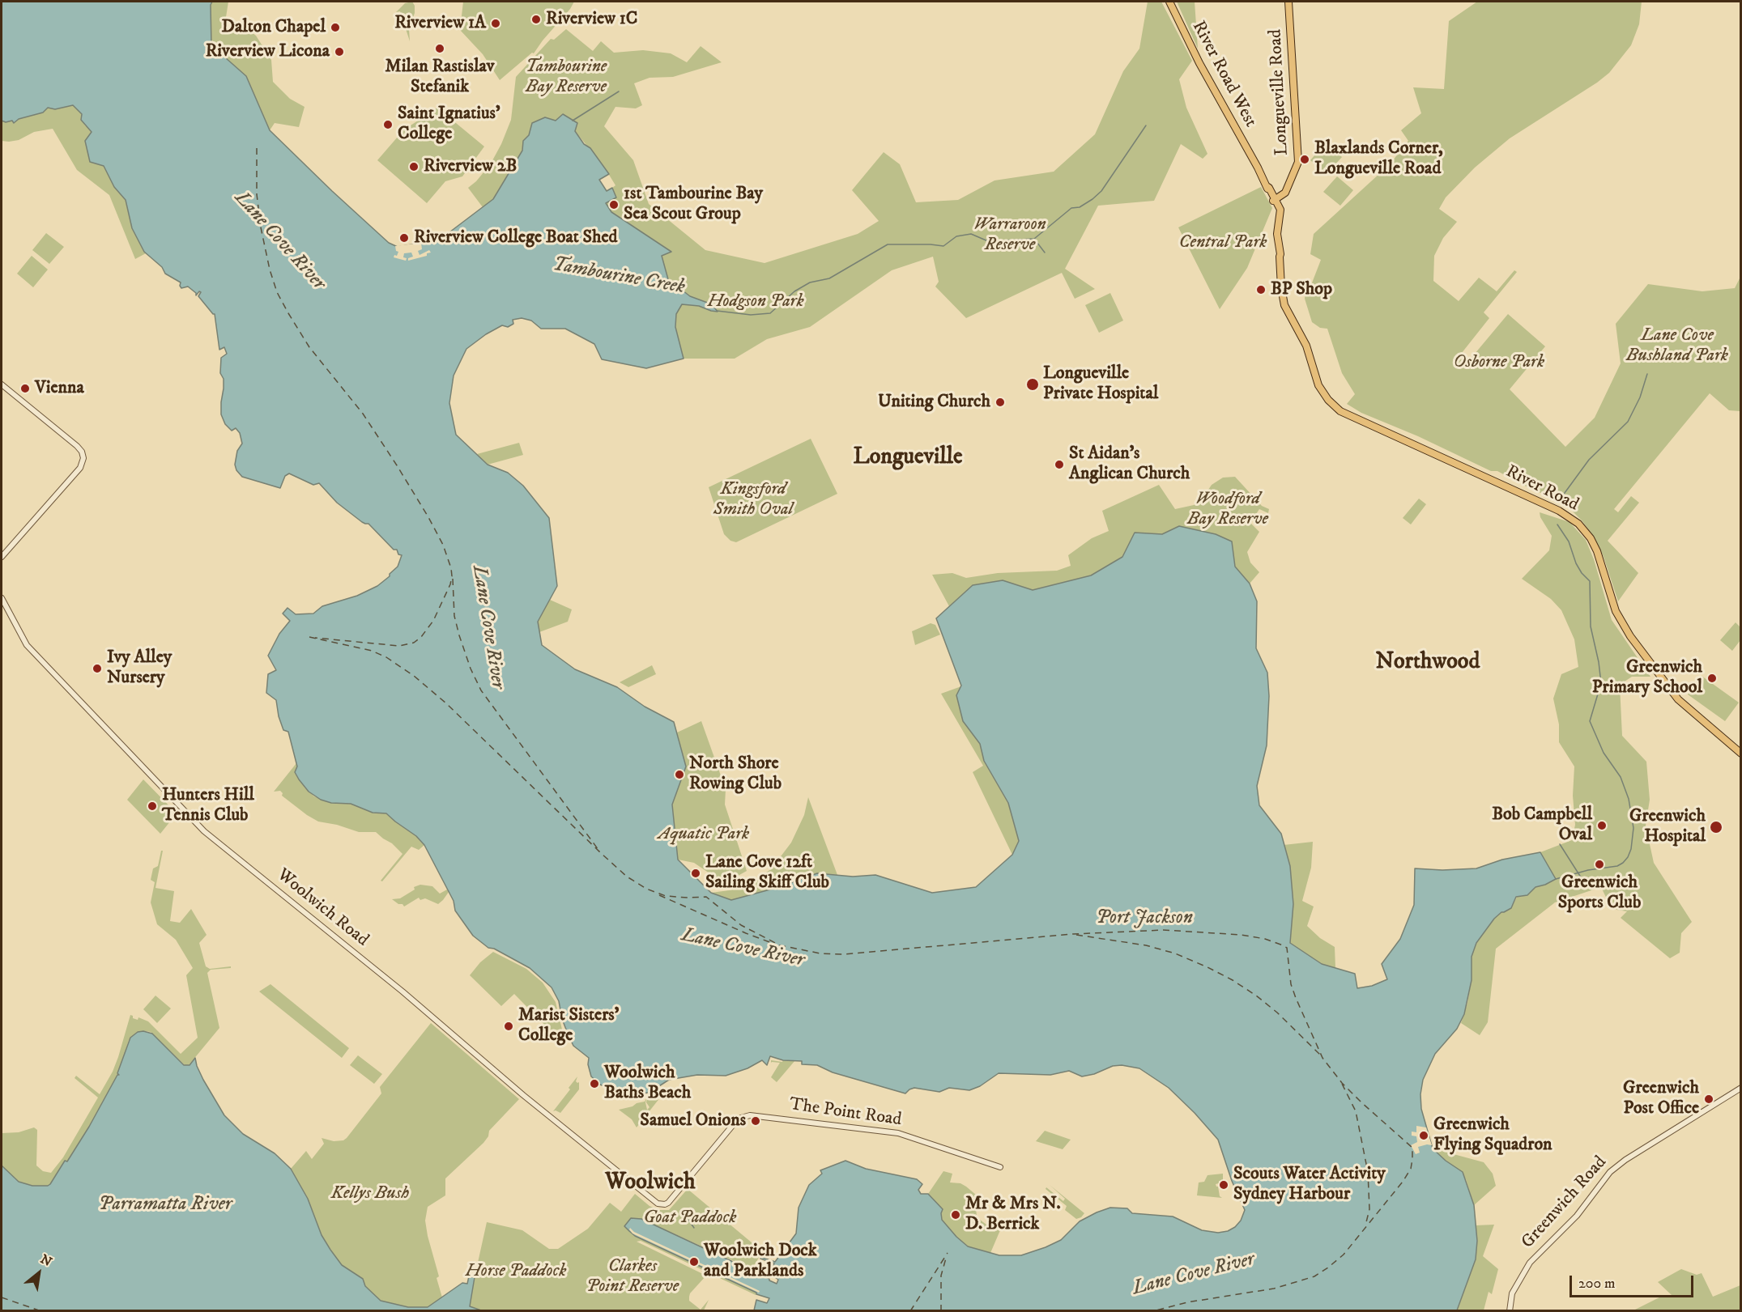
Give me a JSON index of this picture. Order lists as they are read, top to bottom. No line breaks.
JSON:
{"streets":{"main road":["River Road West","Longueville Road","River Road"],"street":["Woolwich Road","The Point Road","Greenwich Road"]},"crossings":[["River Road West","Longueville Road"],["River Road West","River Road"],["Longueville Road","River Road"],["Woolwich Road","The Point Road"]],"districts":["Longueville","Northwood","Woolwich"],"water":["Lane Cove River","Tambourine Creek","Port Jackson","Parramatta River"],"parks":["Tambourine Bay Reserve","Warraroon Reserve","Central Park","Hodgson Park","Lane Cove Bushland Park","Osborne Park","Kingsford Smith Oval","Woodford Bay Reserve","Aquatic Park","Kellys Bush","Goat Paddock","Clarkes Point Reserve","Horse Paddock"],"places":["Riverview 1C","Riverview 1A","Dalton Chapel","Milan Rastislav Stefanik","Riverview Licona","Saint Ignatius' College","Blaxlands Corner, Longueville Road","Riverview 2B","1st Tambourine Bay Sea Scout Group","Riverview College Boat Shed","BP Shop","Longueville Private Hospital","Vienna","Uniting Church","St Aidan's Anglican Church","Ivy Alley Nursery","Greenwich Primary School","North Shore Rowing Club","Hunters Hill Tennis Club","Bob Campbell Oval","Greenwich Hospital","Greenwich Sports Club","Lane Cove 12ft Sailing Skiff Club","Marist Sisters' College","Woolwich Baths Beach","Greenwich Post Office","Samuel Onions","Greenwich Flying Squadron","Scouts Water Activity Sydney Harbour","Mr & Mrs N. D. Berrick","Woolwich Dock and Parklands"],"scale_bar":"200 m","north":"top right"}
